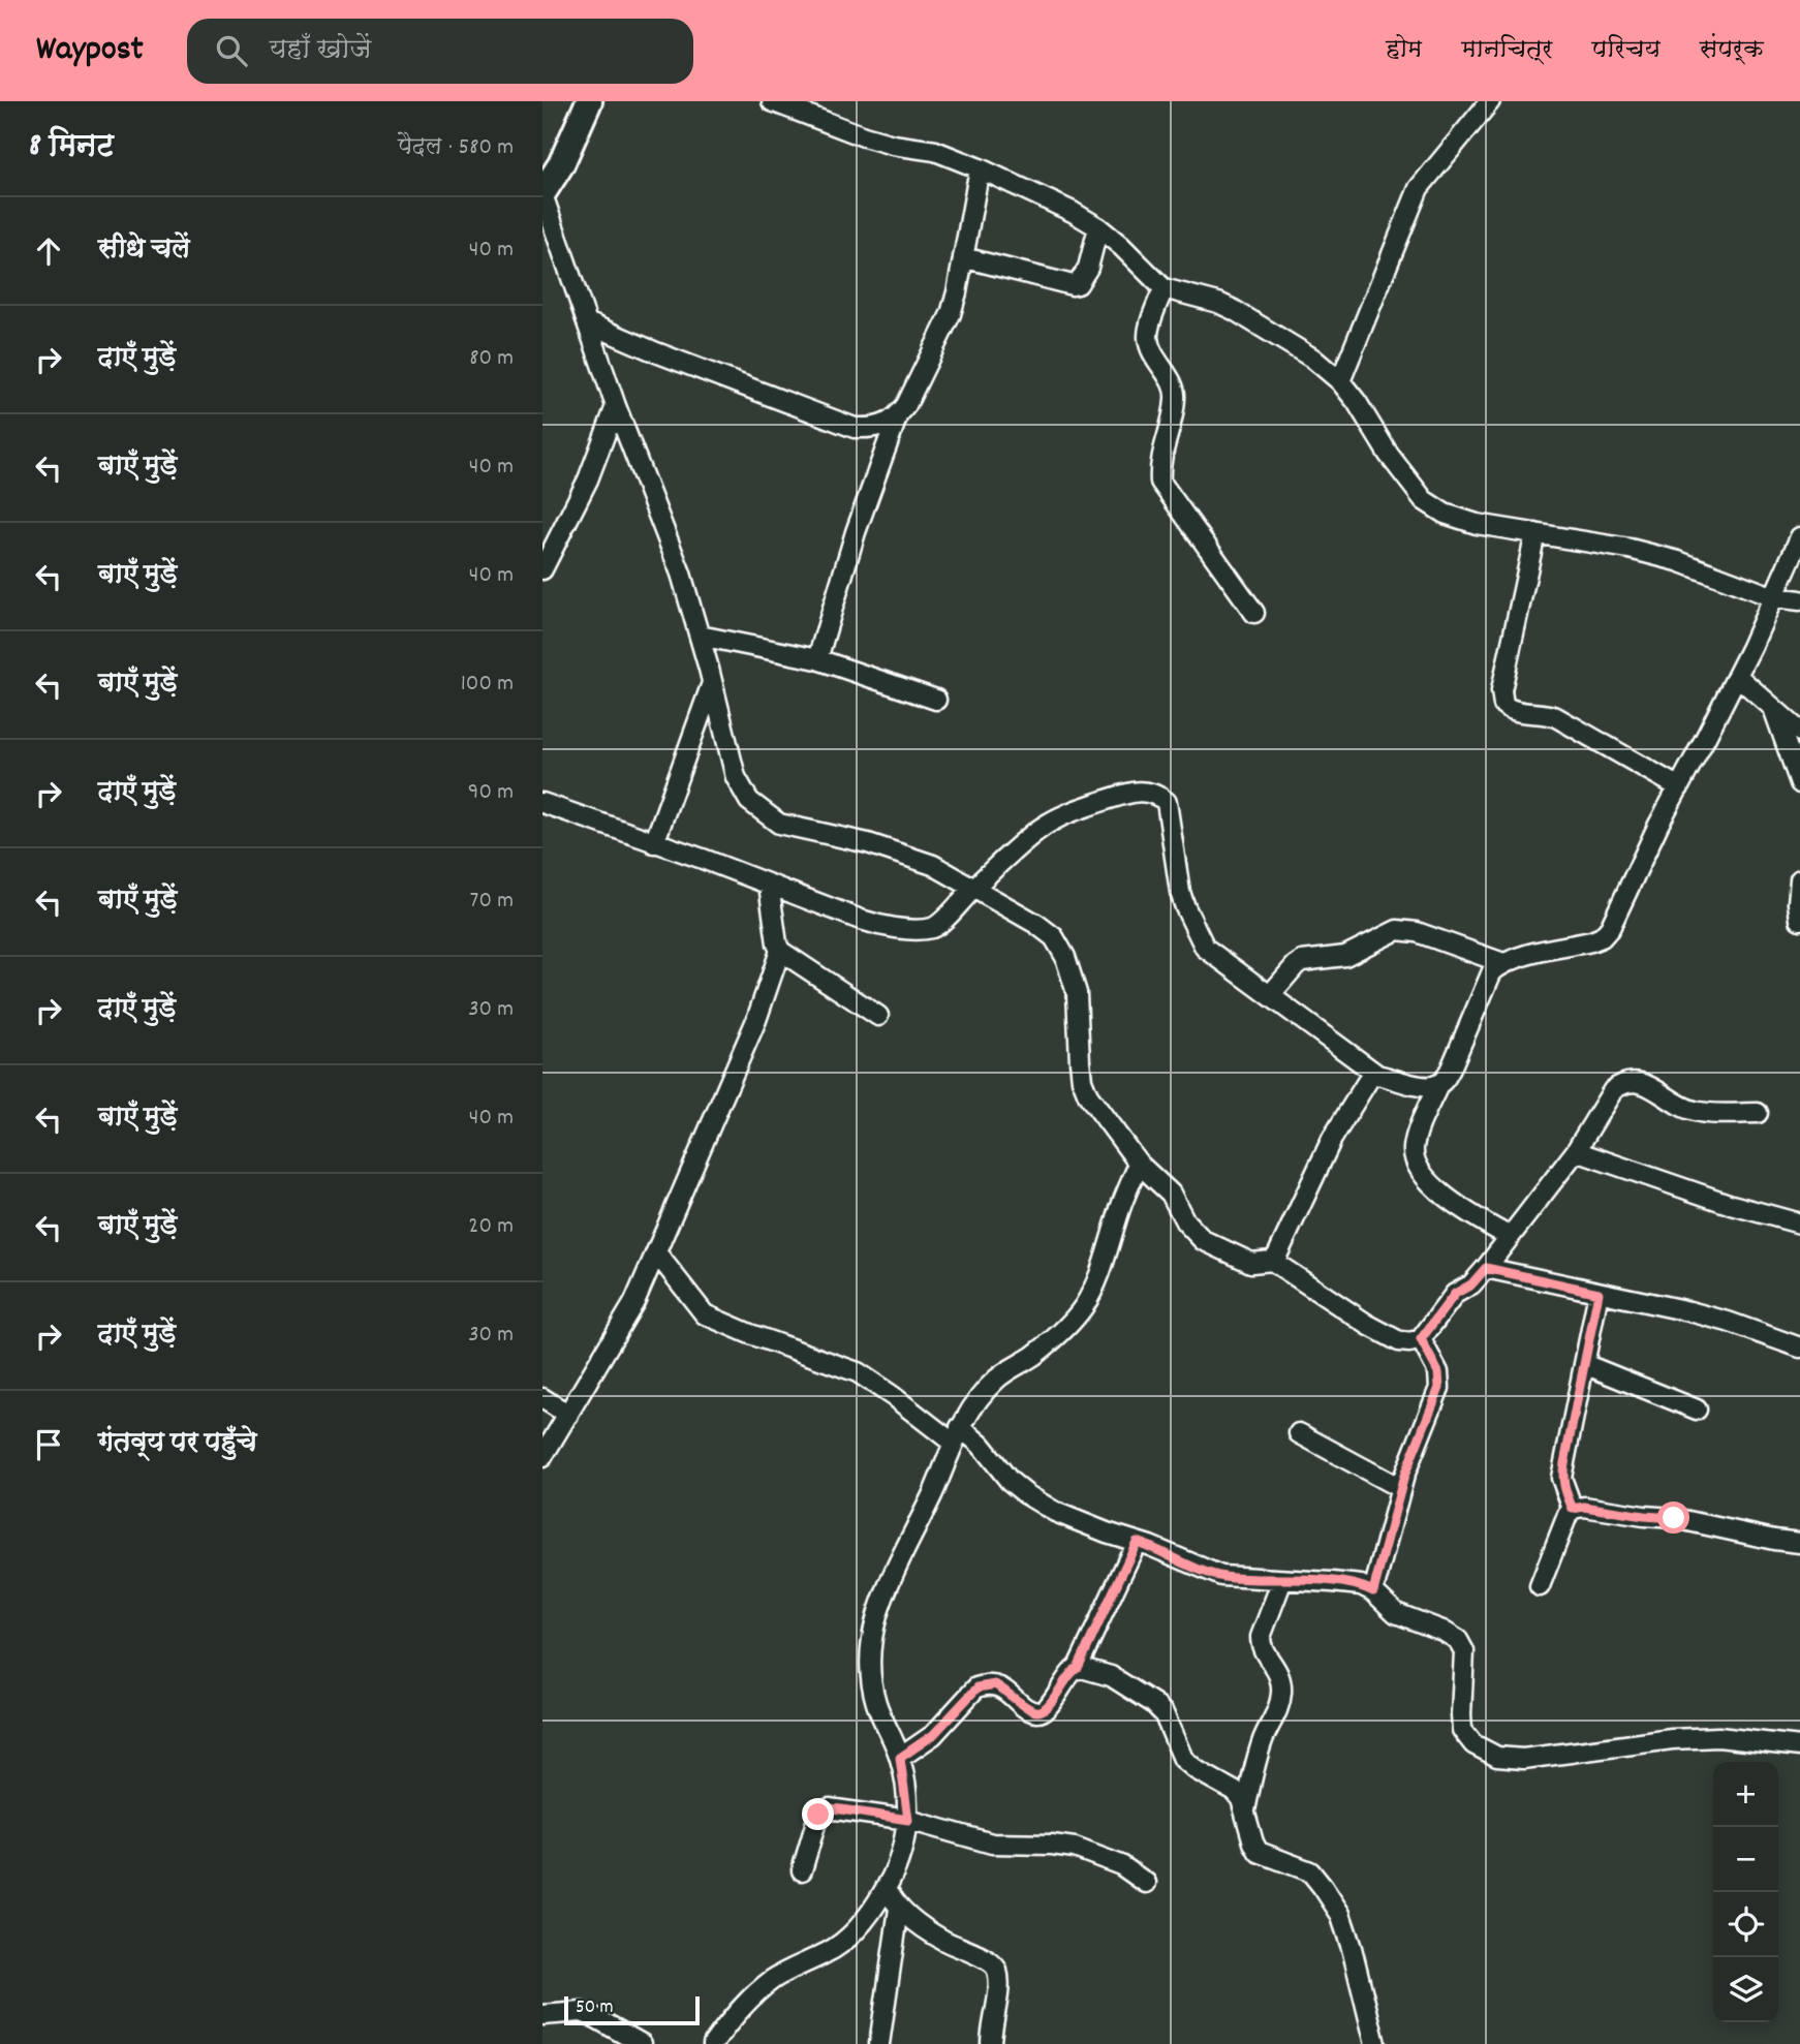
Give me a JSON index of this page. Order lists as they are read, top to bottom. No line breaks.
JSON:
{"scale_bar":"50 m","page":{"header":"Waypost","search":"यहाँ खोजें","nav":["होम","मानचित्र","परिचय","संपर्क"],"heading":["8 मिनट","पैदल · 580 m"],"list":[["सीधे चलें","40 m"],["दाएँ मुड़ें","80 m"],["बाएँ मुड़ें","40 m"],["बाएँ मुड़ें","40 m"],["बाएँ मुड़ें","100 m"],["दाएँ मुड़ें","90 m"],["बाएँ मुड़ें","70 m"],["दाएँ मुड़ें","30 m"],["बाएँ मुड़ें","40 m"],["बाएँ मुड़ें","20 m"],["दाएँ मुड़ें","30 m"],"गंतव्य पर पहुँचे"],"map_buttons":["+","−"],"scale":"50 m"}}
